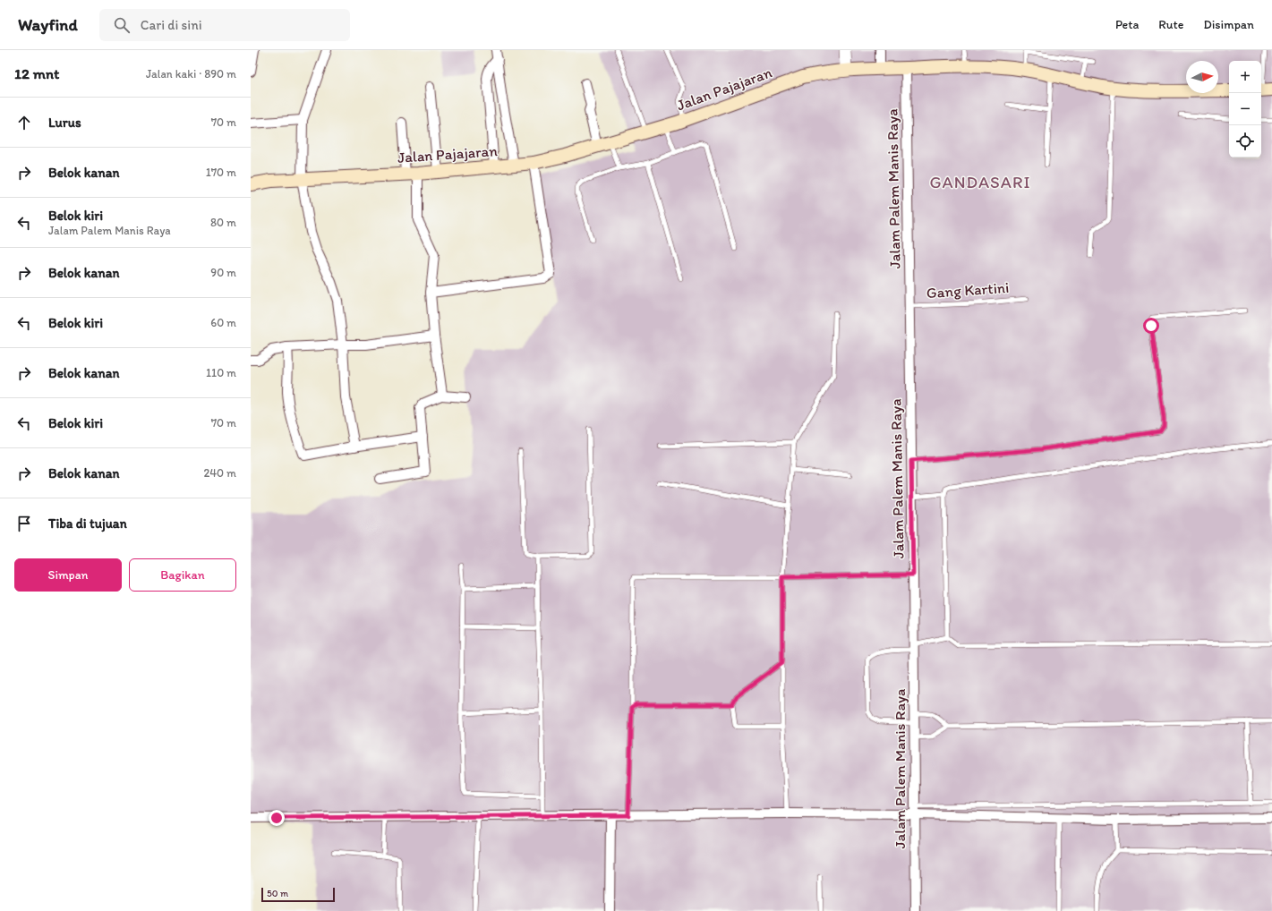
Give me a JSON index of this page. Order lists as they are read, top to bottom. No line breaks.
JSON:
{"streets":{"main road":["Jalan Pajajaran"],"street":["Jalam Palem Manis Raya"],"lane":["Gang Kartini"]},"crossings":[["Jalan Pajajaran","Jalam Palem Manis Raya"],["Jalam Palem Manis Raya","Gang Kartini"]],"districts":["GANDASARI"],"scale_bar":"50 m","north":"right","page":{"header":"Wayfind","search":"Cari di sini","nav":["Peta","Rute","Disimpan"],"heading":["12 mnt","Jalan kaki · 890 m"],"map_buttons":["+","−"],"list":[["Lurus","70 m"],["Belok kanan","170 m"],["Belok kiri","Jalam Palem Manis Raya","80 m"],["Belok kanan","90 m"],["Belok kiri","60 m"],["Belok kanan","110 m"],["Belok kiri","70 m"],["Belok kanan","240 m"],"Tiba di tujuan"],"buttons":["Simpan","Bagikan"],"scale":"50 m"}}
